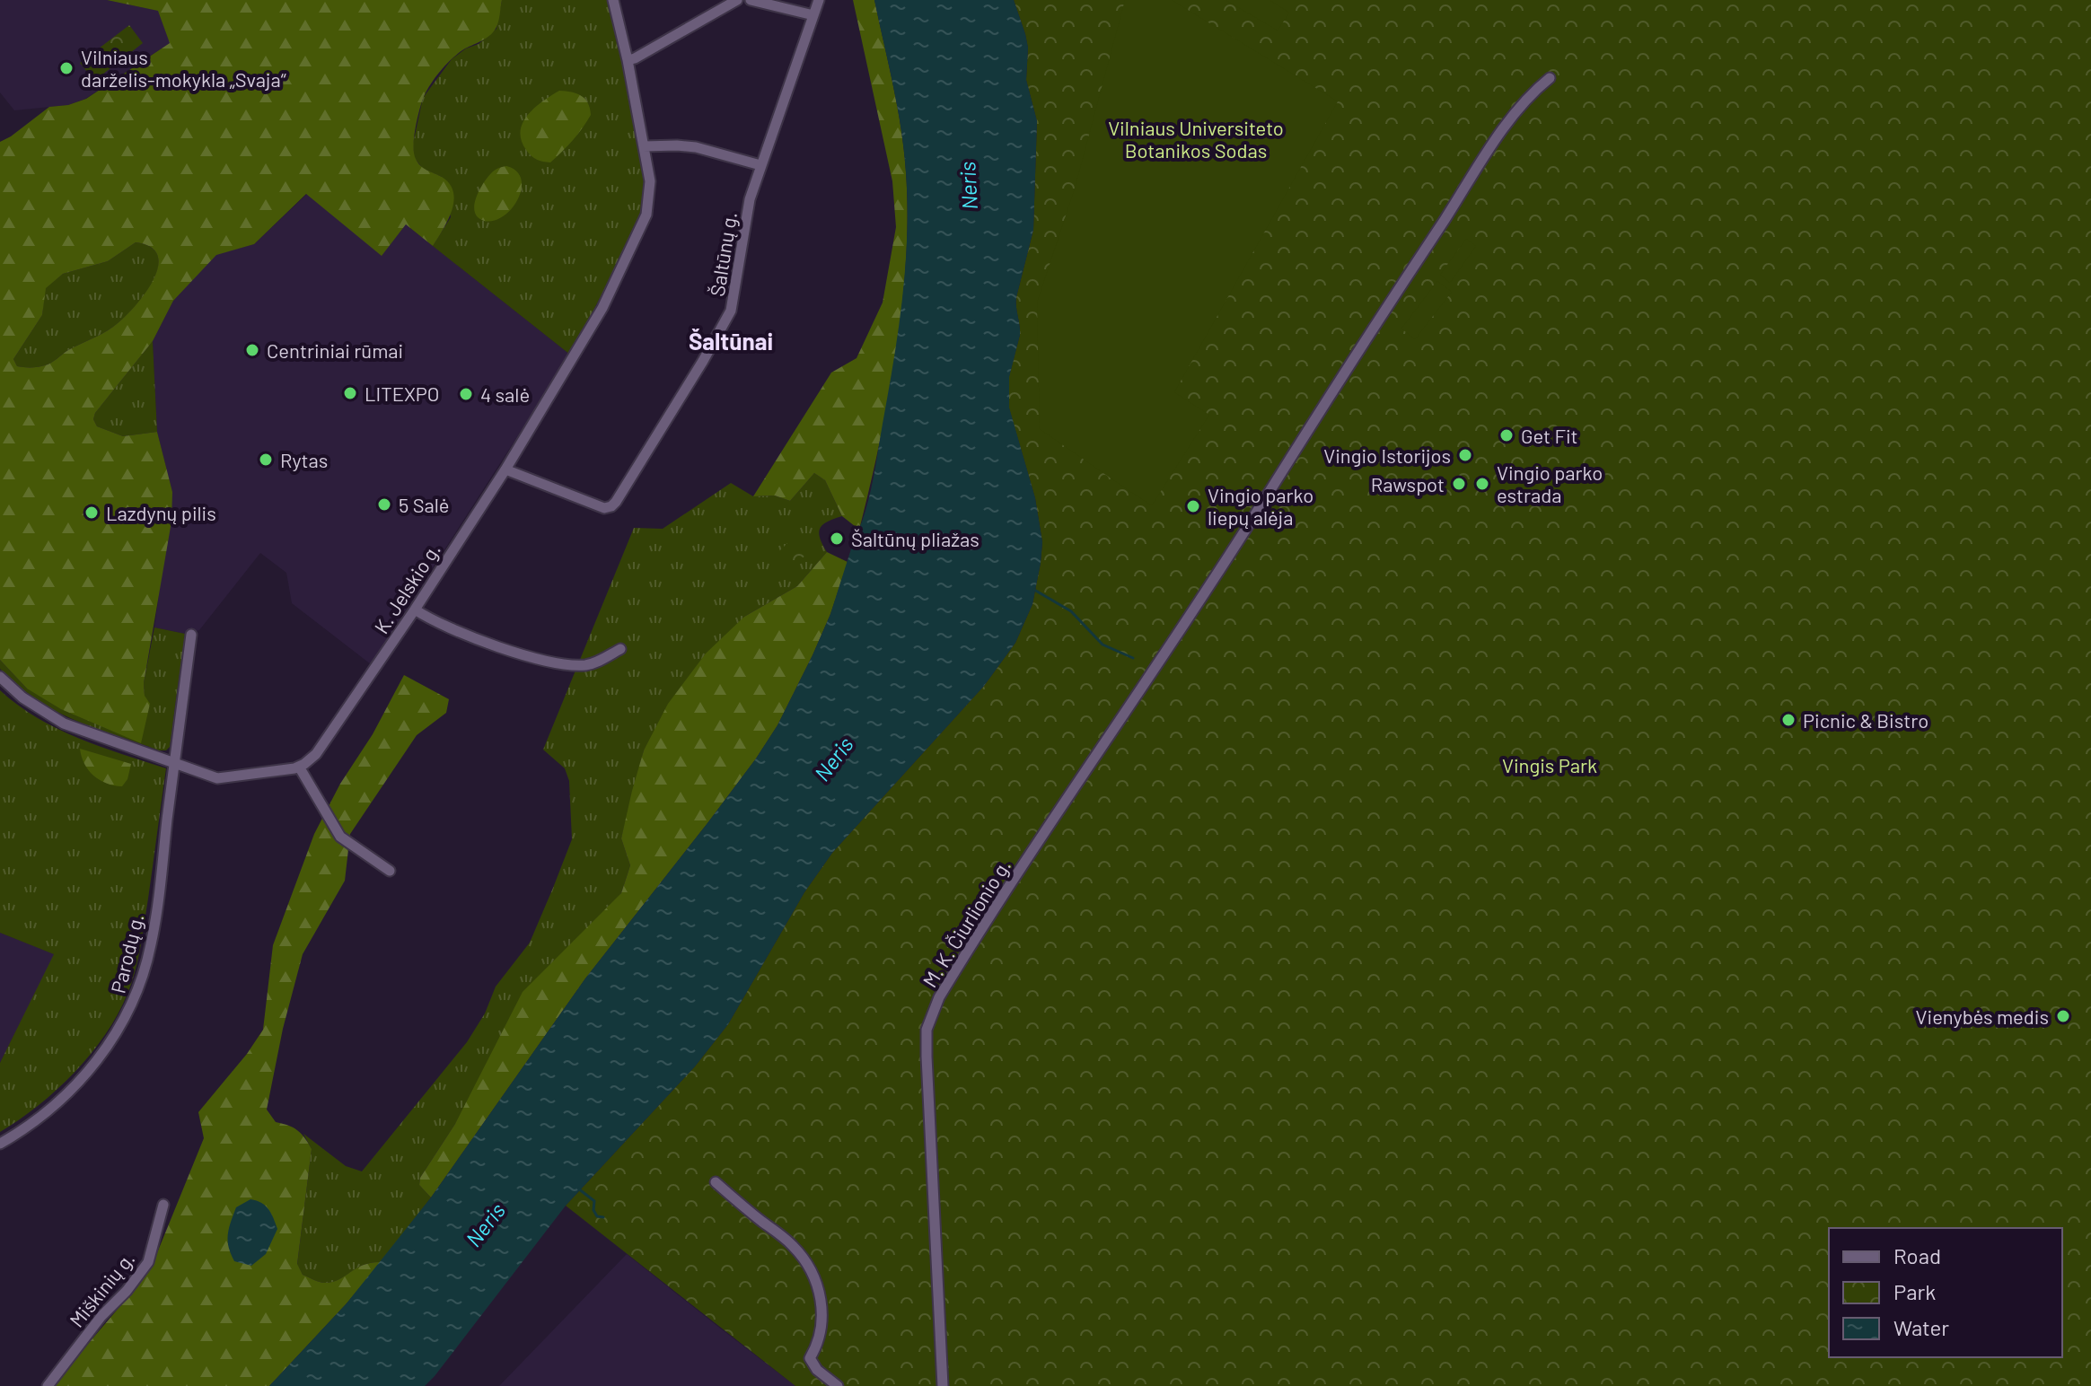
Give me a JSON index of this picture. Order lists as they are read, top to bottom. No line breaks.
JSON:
{"streets":{"street":["Šaltūnų g.","K. Jelskio g.","M. K. Čiurlionio g.","Parodų g.","Miškinių g."]},"crossings":[["Šaltūnų g.","K. Jelskio g."]],"districts":["Šaltūnai"],"water":["Neris"],"parks":["Vilniaus Universiteto Botanikos Sodas","Vingis Park"],"places":["Vilniaus darželis-mokykla „Svaja“","Centriniai rūmai","LITEXPO","4 salė","Get Fit","Vingio Istorijos","Rytas","Rawspot","Vingio parko estrada","5 Salė","Vingio parko liepų alėja","Lazdynų pilis","Šaltūnų pliažas","Picnic & Bistro","Vienybės medis"],"legend":["Road","Park","Water"]}
